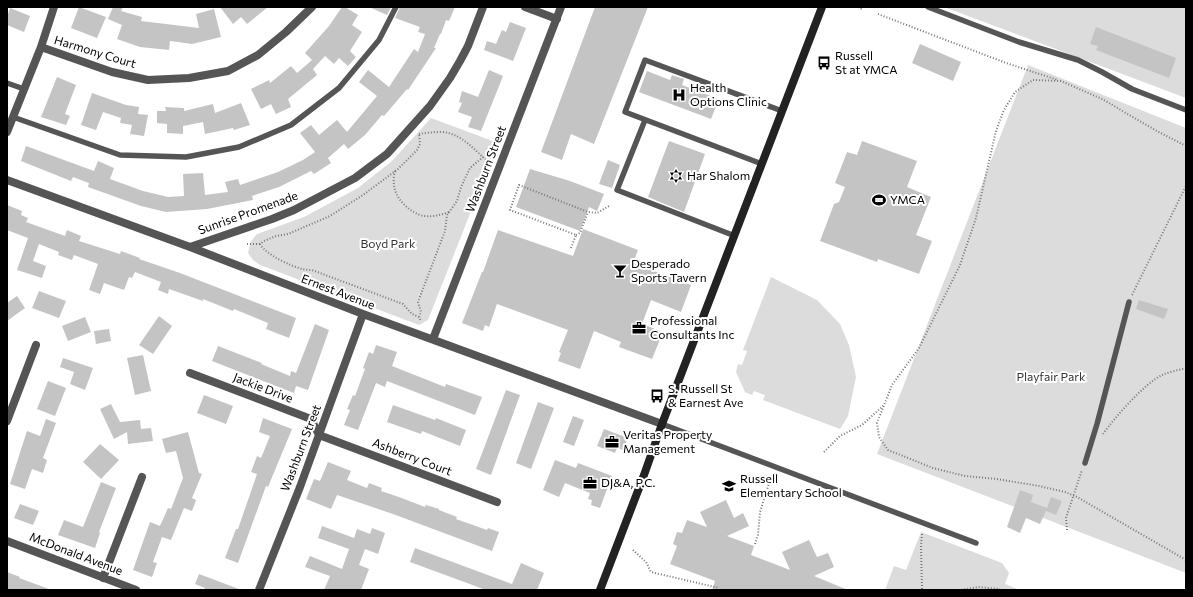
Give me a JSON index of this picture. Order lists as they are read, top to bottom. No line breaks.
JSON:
{"streets":{"street":["Harmony Court","Washburn Street","Sunrise Promenade","Ernest Avenue","Jackie Drive","Ashberry Court","McDonald Avenue"]},"crossings":[["Washburn Street","Ernest Avenue"],["Washburn Street","Jackie Drive"],["Washburn Street","Ashberry Court"],["Sunrise Promenade","Ernest Avenue"],["Jackie Drive","Ashberry Court"]],"parks":["Boyd Park","Playfair Park"],"places":{"bus stop":["Russell St at YMCA","S. Russell St & Earnest Ave"],"hospital":["Health Options Clinic"],"synagogue":["Har Shalom"],"sports":["YMCA"],"bar":["Desperado Sports Tavern"],"office":["Professional Consultants Inc","Veritas Property Management","DJ&A, P.C."],"school or university":["Russell Elementary School"]}}
